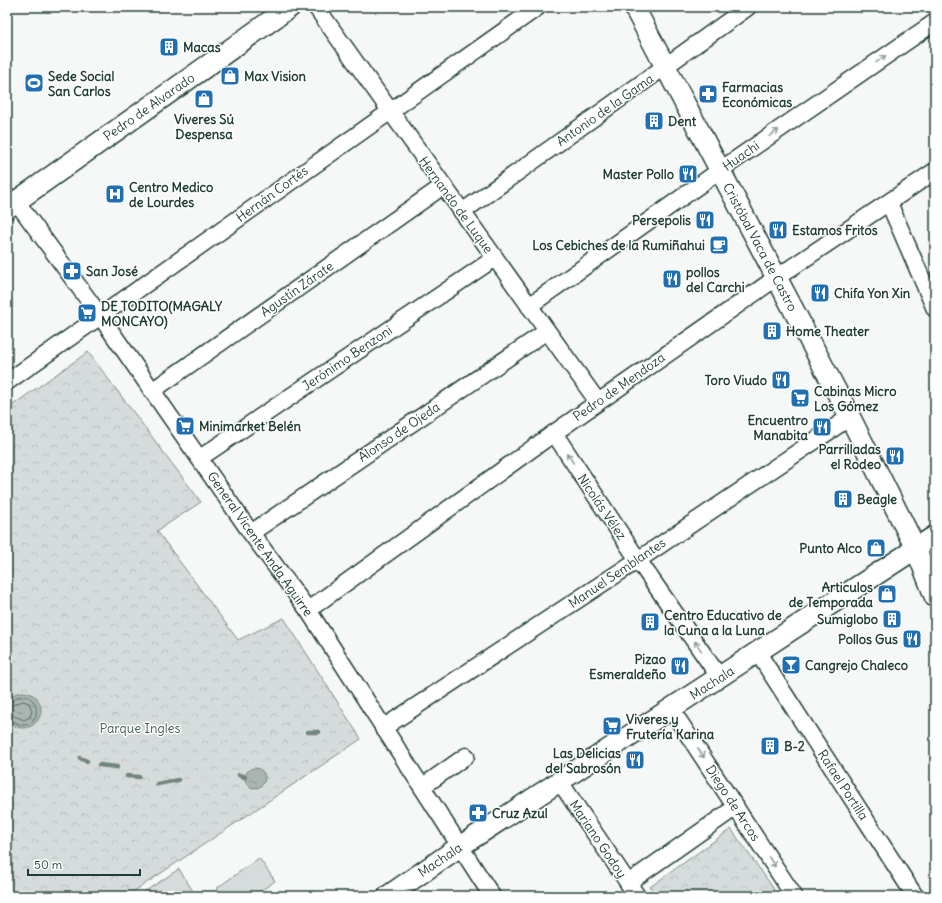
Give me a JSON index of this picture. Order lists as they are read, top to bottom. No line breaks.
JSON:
{"streets":{"main road":["Pedro de Alvarado","Cristóbal Vaca de Castro","Machala"],"street":["Antonio de la Gama","Huachi","Hernán Cortés","Hernando de Luque","Agustín Zárate","Jerónimo Benzoni","Pedro de Mendoza","Alonso de Ojeda","Nicolás Vélez","General Vicente Anda Aguirre","Manuel Semblantes","Rafael Portilla","Diego de Arcos","Mariano Godoy"]},"crossings":[["Pedro de Alvarado","General Vicente Anda Aguirre"],["Antonio de la Gama","Hernando de Luque"],["Antonio de la Gama","Cristóbal Vaca de Castro"],["Huachi","Hernando de Luque"],["Huachi","Cristóbal Vaca de Castro"],["Hernán Cortés","Hernando de Luque"],["Hernán Cortés","General Vicente Anda Aguirre"],["Hernando de Luque","Agustín Zárate"],["Hernando de Luque","Jerónimo Benzoni"],["Hernando de Luque","Pedro de Mendoza"],["Hernando de Luque","Alonso de Ojeda"],["Cristóbal Vaca de Castro","Pedro de Mendoza"],["Cristóbal Vaca de Castro","Manuel Semblantes"],["Cristóbal Vaca de Castro","Machala"],["Agustín Zárate","General Vicente Anda Aguirre"],["Jerónimo Benzoni","General Vicente Anda Aguirre"],["Pedro de Mendoza","Nicolás Vélez"],["Pedro de Mendoza","General Vicente Anda Aguirre"],["Alonso de Ojeda","General Vicente Anda Aguirre"],["Nicolás Vélez","Manuel Semblantes"],["Nicolás Vélez","Machala"],["General Vicente Anda Aguirre","Manuel Semblantes"],["General Vicente Anda Aguirre","Machala"],["Machala","Rafael Portilla"],["Machala","Diego de Arcos"],["Machala","Mariano Godoy"]],"one_way":["Huachi","Nicolás Vélez","Diego de Arcos"],"parks":["Parque Ingles"],"places":{"building":["Macas","Dent","Home Theater","Beagle","Sumiglobo","Centro Educativo de la Cuna a la Luna","B-2"],"shop":["Max Vision","Viveres Sú Despensa","Punto Alco","Articulos de Temporada"],"sports":["Sede Social San Carlos"],"pharmacy":["Farmacias Económicas","San José","Cruz Azul"],"restaurant":["Master Pollo","Persepolis","Estamos Fritos","pollos del Carchi","Chifa Yon Xin","Toro Viudo","Encuentro Manabita","Parrilladas el Rodeo","Pollos Gus","Pizao Esmeraldeño","Las Delicias del Sabrosón"],"hospital":["Centro Medico de Lourdes"],"cafe":["Los Cebiches de la Rumiñahui"],"supermarket":["DE TODITO(MAGALY MONCAYO)","Cabinas Micro Los Gómez","Minimarket Belén","Viveres y Frutería Karina"],"bar":["Cangrejo Chaleco"]},"scale_bar":"50 m"}
